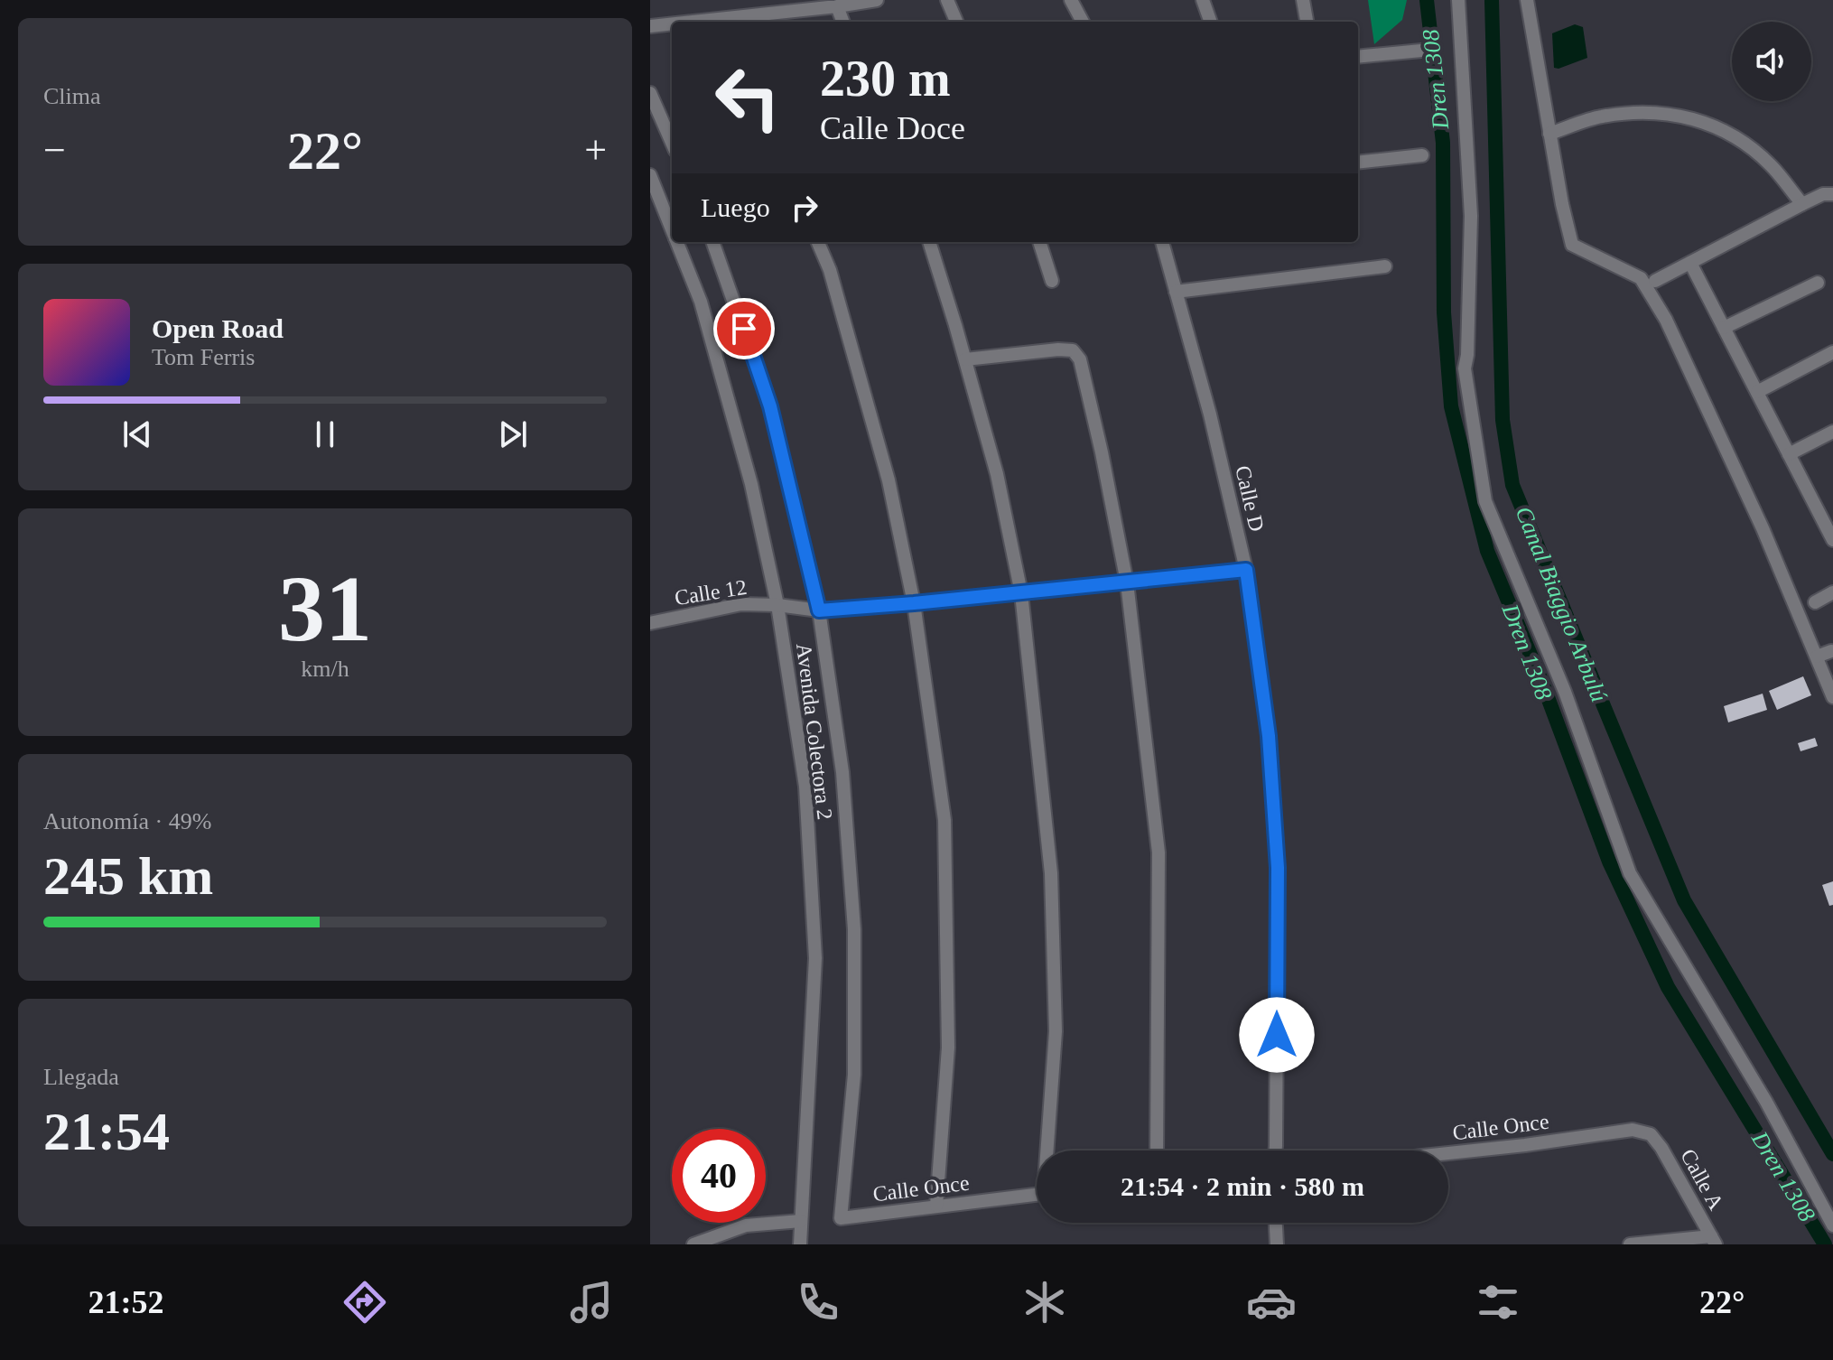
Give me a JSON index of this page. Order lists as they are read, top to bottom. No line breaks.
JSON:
{"streets":{"street":["Calle D","Calle 12","Avenida Colectora 2","Calle Once","Calle A"]},"crossings":[["Calle D","Calle 12"],["Calle 12","Avenida Colectora 2"],["Avenida Colectora 2","Calle Once"],["Calle Once","Calle A"]],"water":["Dren 1308","Canal Biaggio Arbulú"],"page":{"tile":["Clima",["31","km/h"],["Autonomía · 49%","245 km"],["Llegada","21:54"]],"turn":["230 m","Calle Doce"],"heat":["−","22°","+"],"then":"Luego","song":["Open Road","Tom Ferris"],"limit":"40","trip":"21:54 · 2 min · 580 m","tabs":["21:52","22°"]}}
